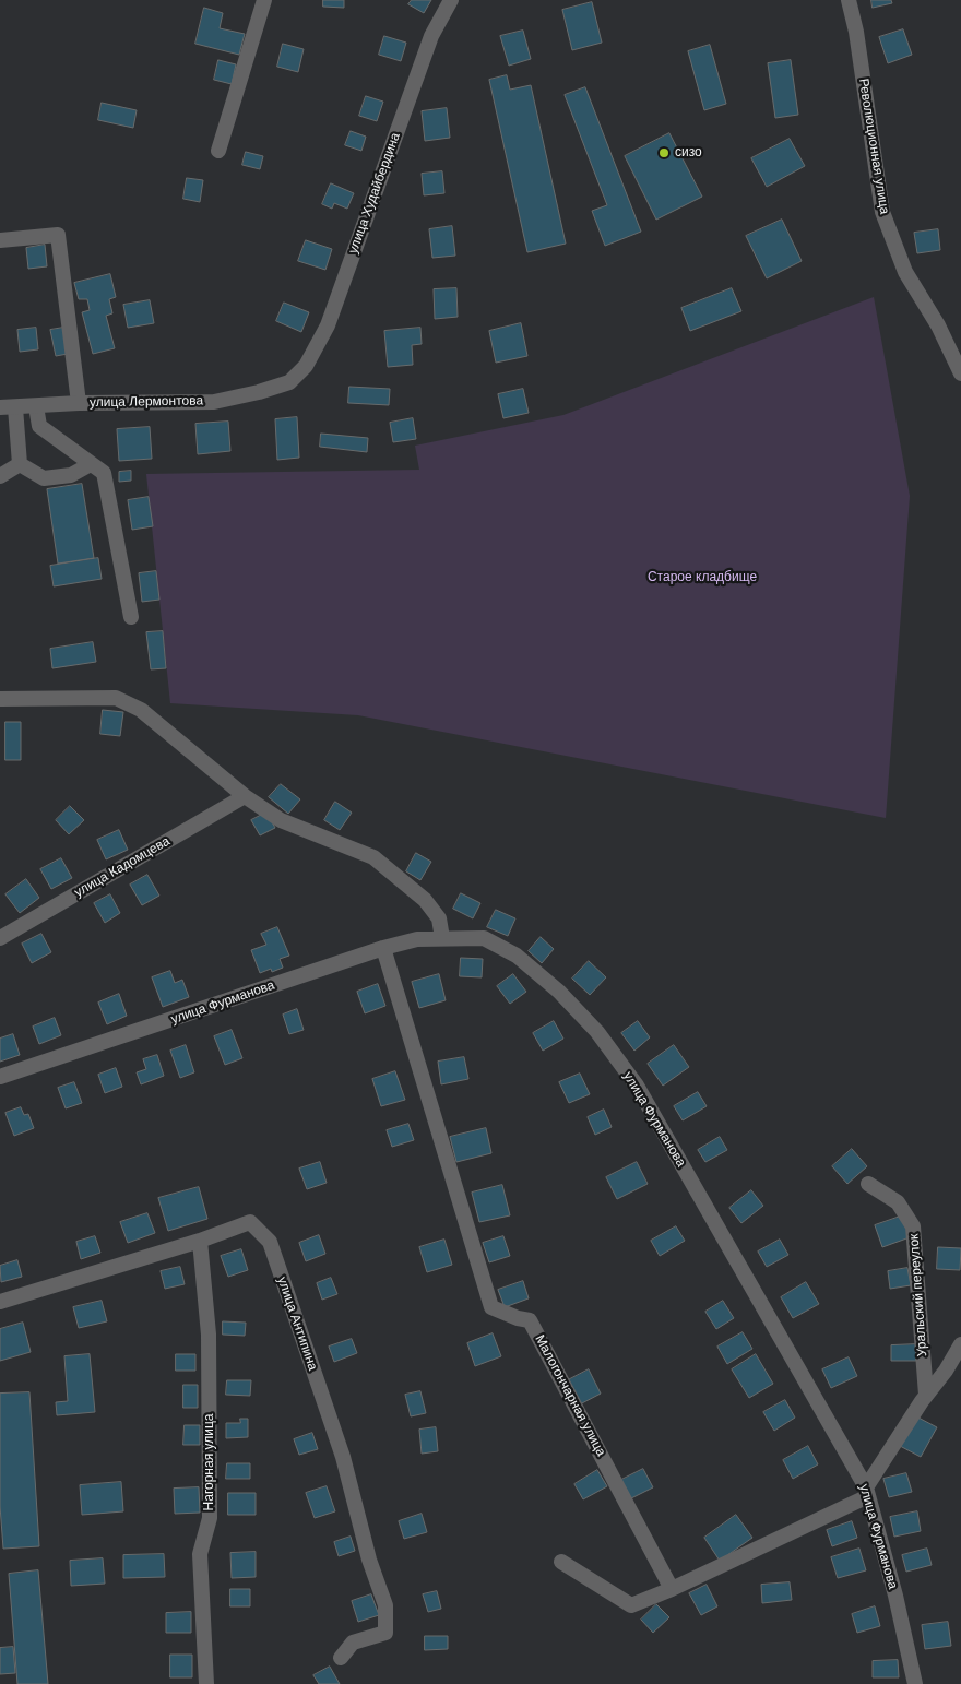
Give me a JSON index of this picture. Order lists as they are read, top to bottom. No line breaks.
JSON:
{"streets":{"street":["Революционная улица","улица Худайбердина","улица Лермонтова","улица Кадомцева","улица Фурманова","Уральский переулок","улица Антипина","Малогончарная улица","Нагорная улица"]},"crossings":[["улица Худайбердина","улица Лермонтова"],["улица Фурманова","Малогончарная улица"],["улица Антипина","Нагорная улица"]],"parks":["Старое кладбище"],"places":["сизо"]}
